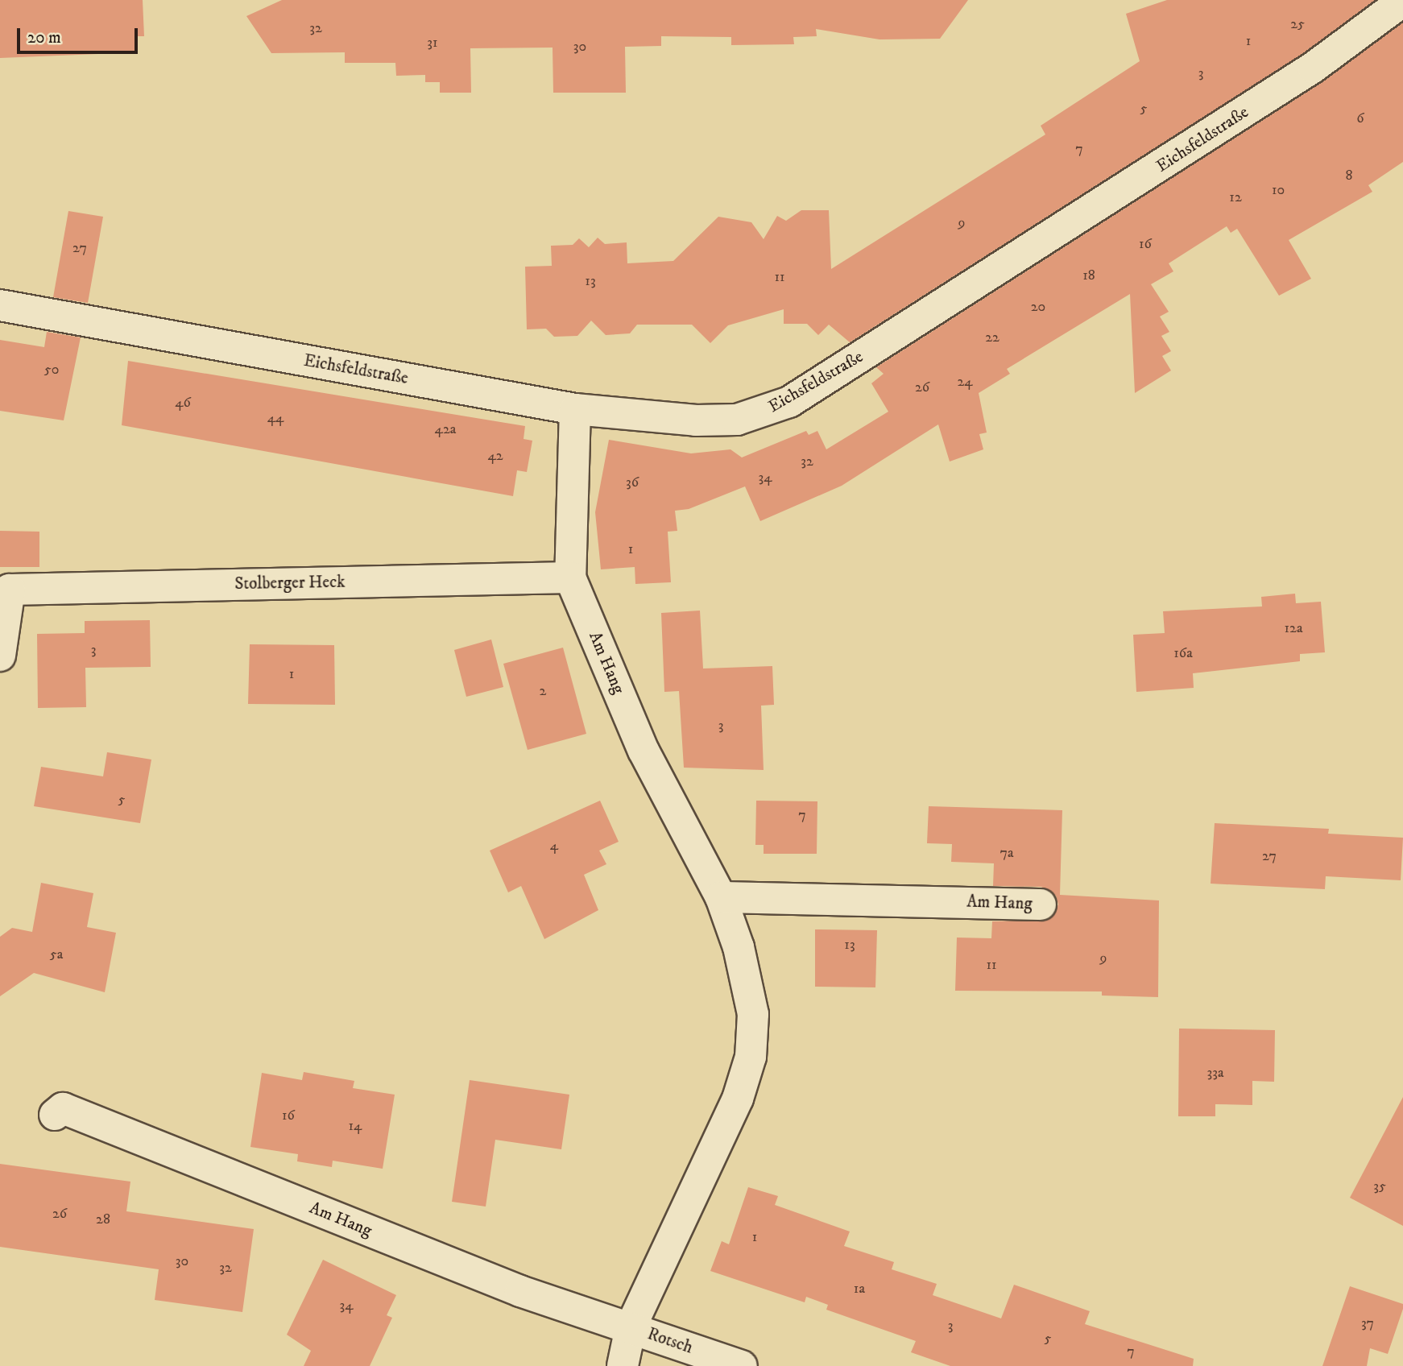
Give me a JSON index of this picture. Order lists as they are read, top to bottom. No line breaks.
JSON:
{"streets":{"street":["Eichsfeldstraße","Stolberger Heck","Am Hang","Rotsch"]},"crossings":[["Eichsfeldstraße","Am Hang"],["Stolberger Heck","Am Hang"],["Am Hang","Rotsch"]],"house_numbers":["25","32","1","31","30","3","5","6","7","8","10","12","9","16","27","18","11","13","20","22","50","24","26","46","44","42a","42","32","34","36","1","12a","3","16a","1","2","3","5","7","4","7a","27","13","5a","9","11","33a","16","14","35","26","28","1","30","32","1a","34","37","3","5","7"],"scale_bar":"20 m"}
